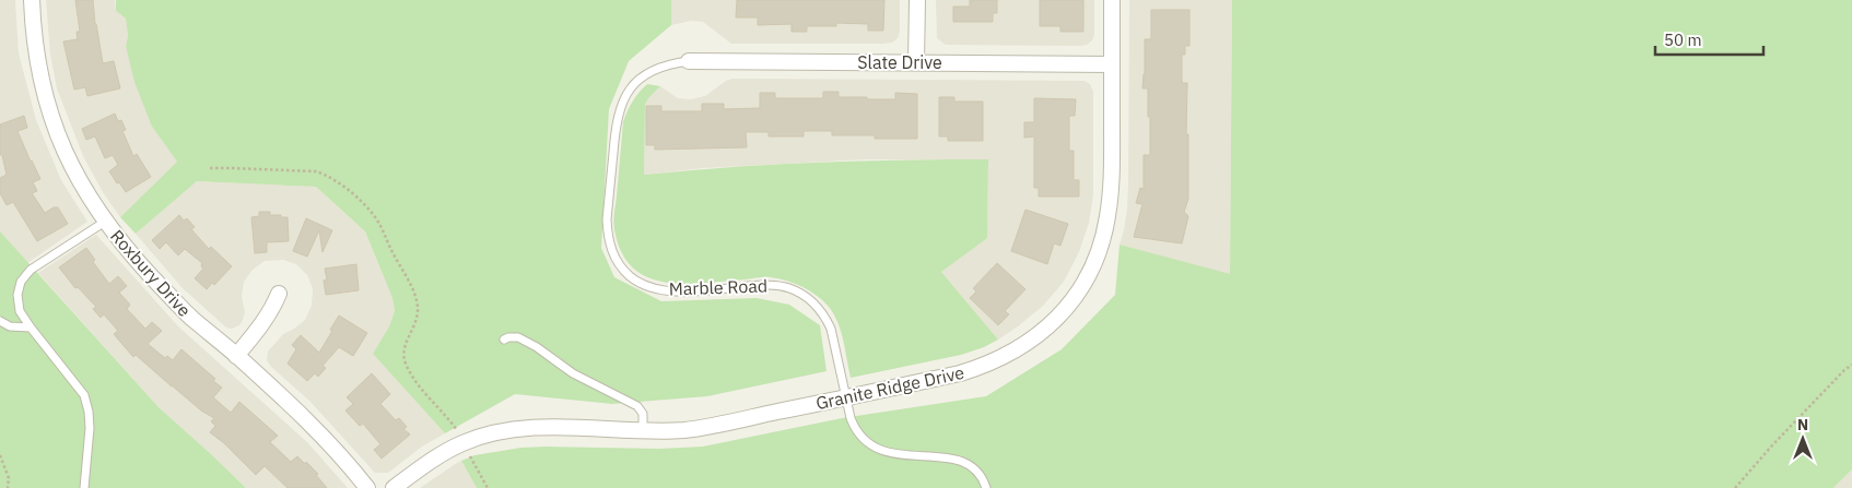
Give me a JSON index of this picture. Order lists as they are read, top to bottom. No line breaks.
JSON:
{"streets":{"street":["Slate Drive","Roxbury Drive","Granite Ridge Drive"],"lane":["Marble Road"]},"crossings":[["Slate Drive","Marble Road"],["Slate Drive","Granite Ridge Drive"],["Marble Road","Granite Ridge Drive"]],"scale_bar":"50 m","north":"top"}
